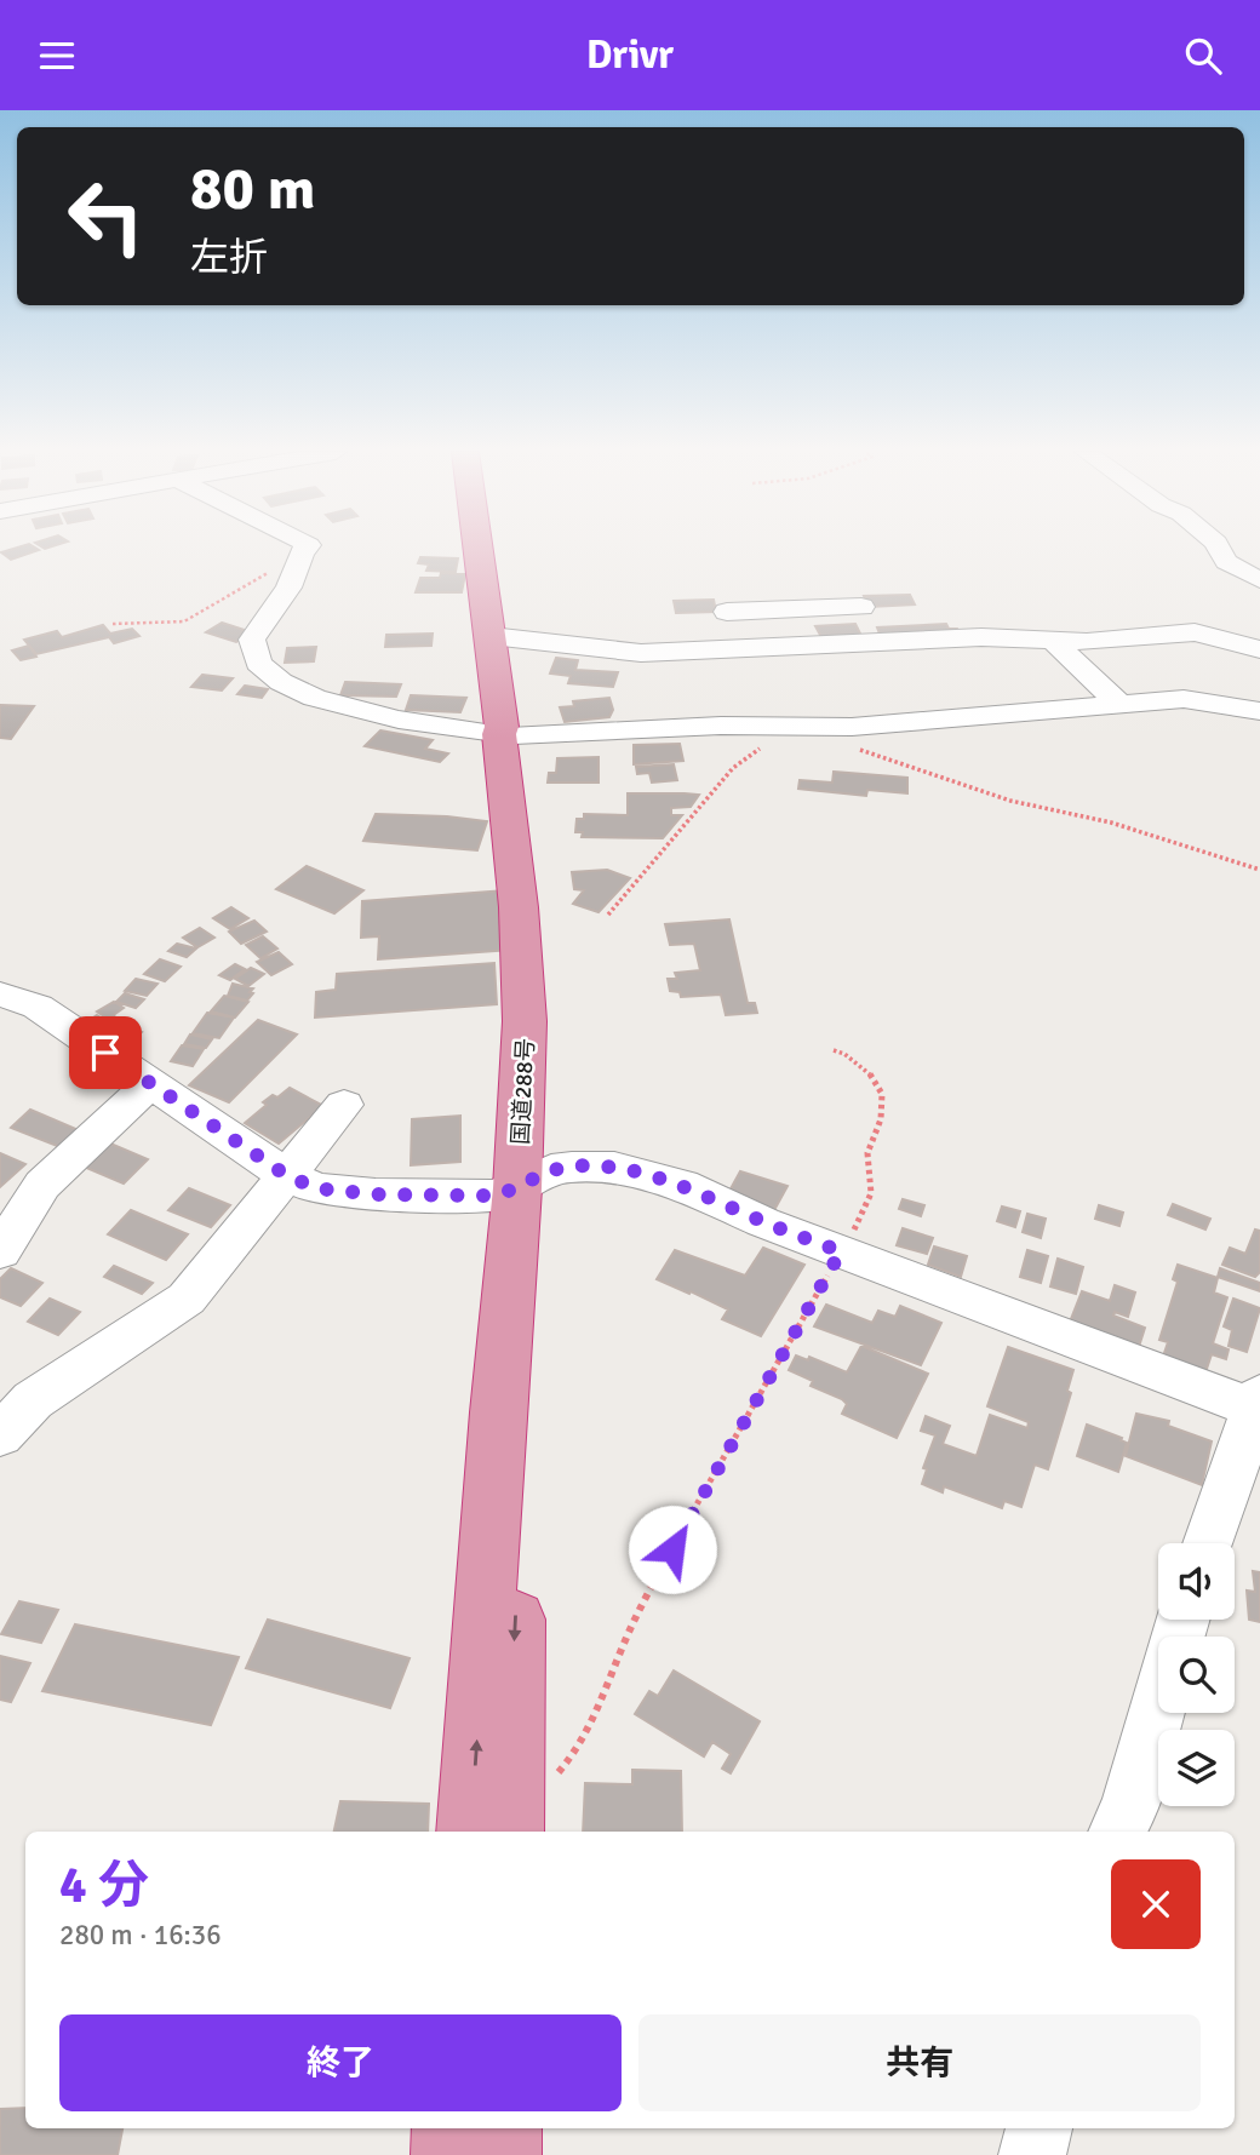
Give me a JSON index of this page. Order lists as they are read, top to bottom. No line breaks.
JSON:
{"streets":{"highway":["国道288号"]},"page":{"header":"Drivr","turn":["80 m","左折"],"heading":["4 分","280 m · 16:36"],"buttons":["終了","共有"]}}
